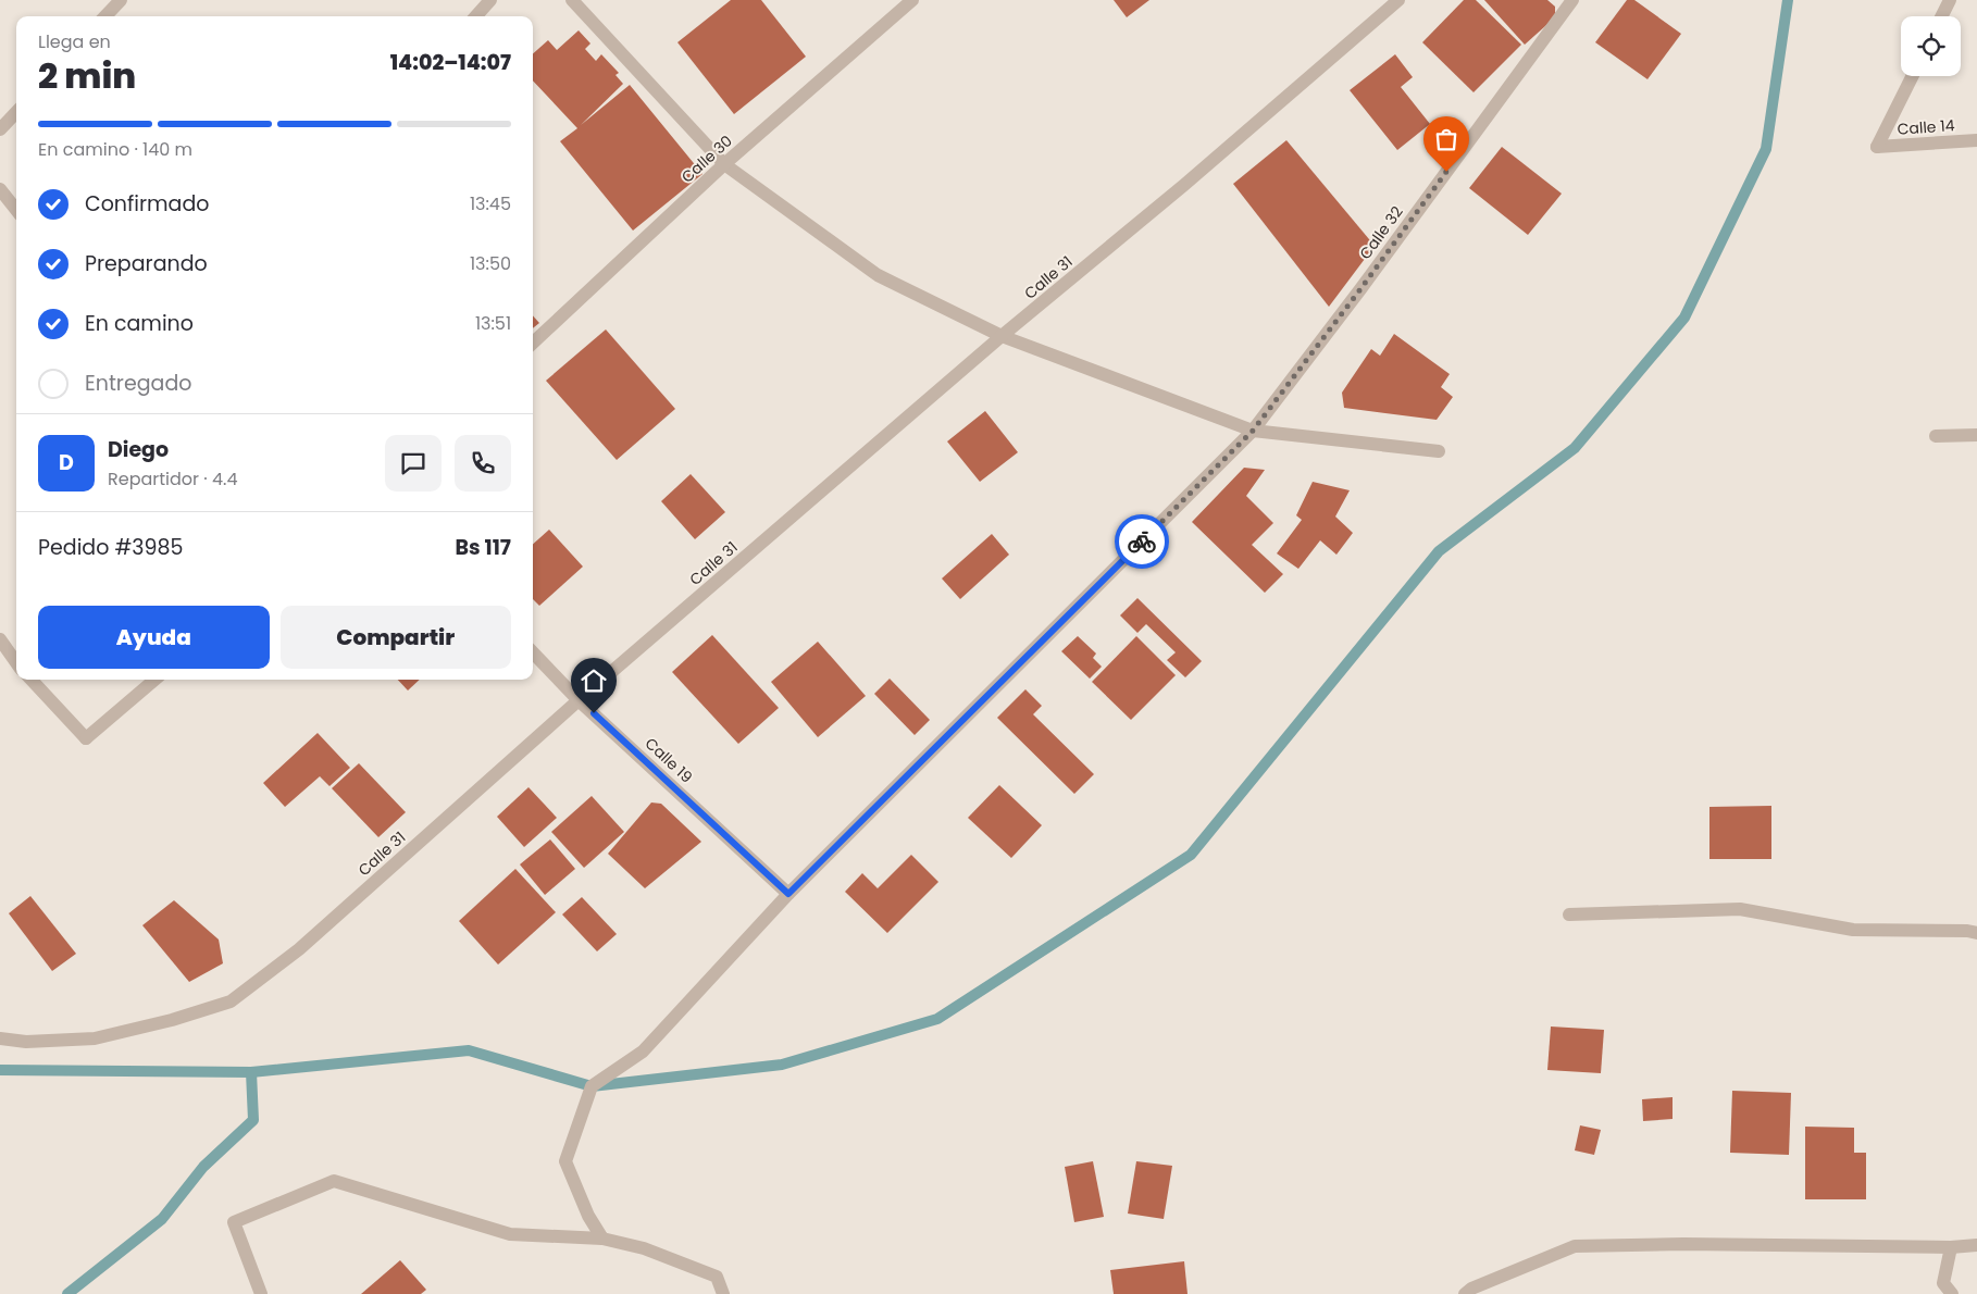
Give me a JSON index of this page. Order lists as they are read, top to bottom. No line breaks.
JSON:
{"streets":{"street":["Calle 14","Calle 30","Calle 32","Calle 31","Calle 19"]},"crossings":[["Calle 32","Calle 19"],["Calle 31","Calle 19"]],"page":{"heading":["2 min","Llega en","14:02–14:07"],"panel":["Diego","Repartidor · 4.4","Pedido #3985","Bs 117"],"bar":"En camino · 140 m","list":[["Confirmado","13:45"],["Preparando","13:50"],["En camino","13:51"],"Entregado"],"round":"D","buttons":["Ayuda","Compartir"]}}
